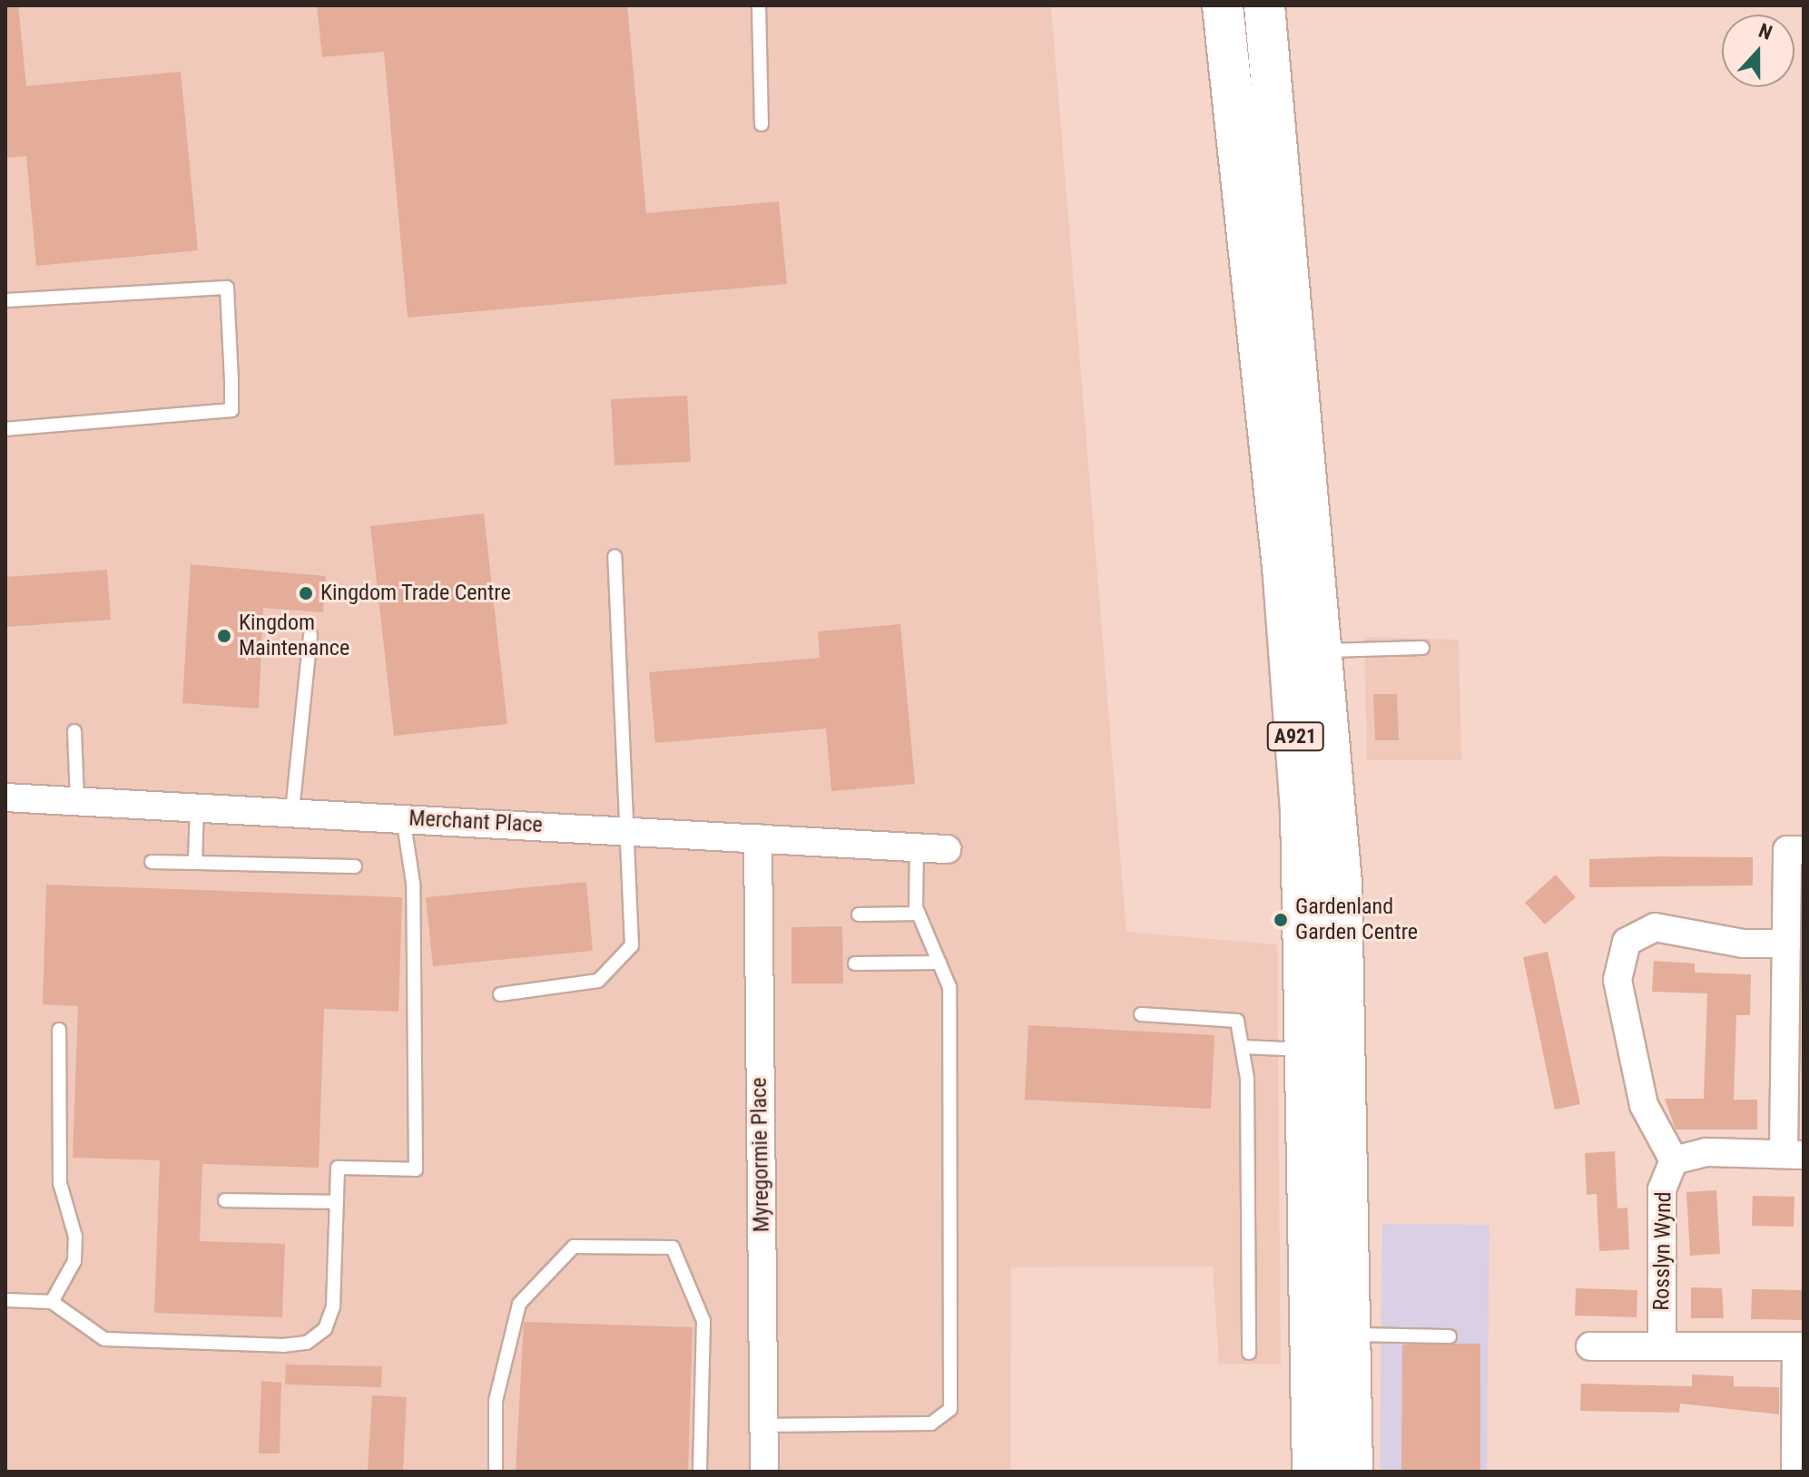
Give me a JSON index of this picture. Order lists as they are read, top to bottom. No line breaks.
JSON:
{"streets":{"main road":["A921"],"street":["Merchant Place","Myregormie Place","Rosslyn Wynd"]},"crossings":[["Merchant Place","Myregormie Place"]],"places":["Kingdom Trade Centre","Kingdom Maintenance","Gardenland Garden Centre"],"north":"top"}
